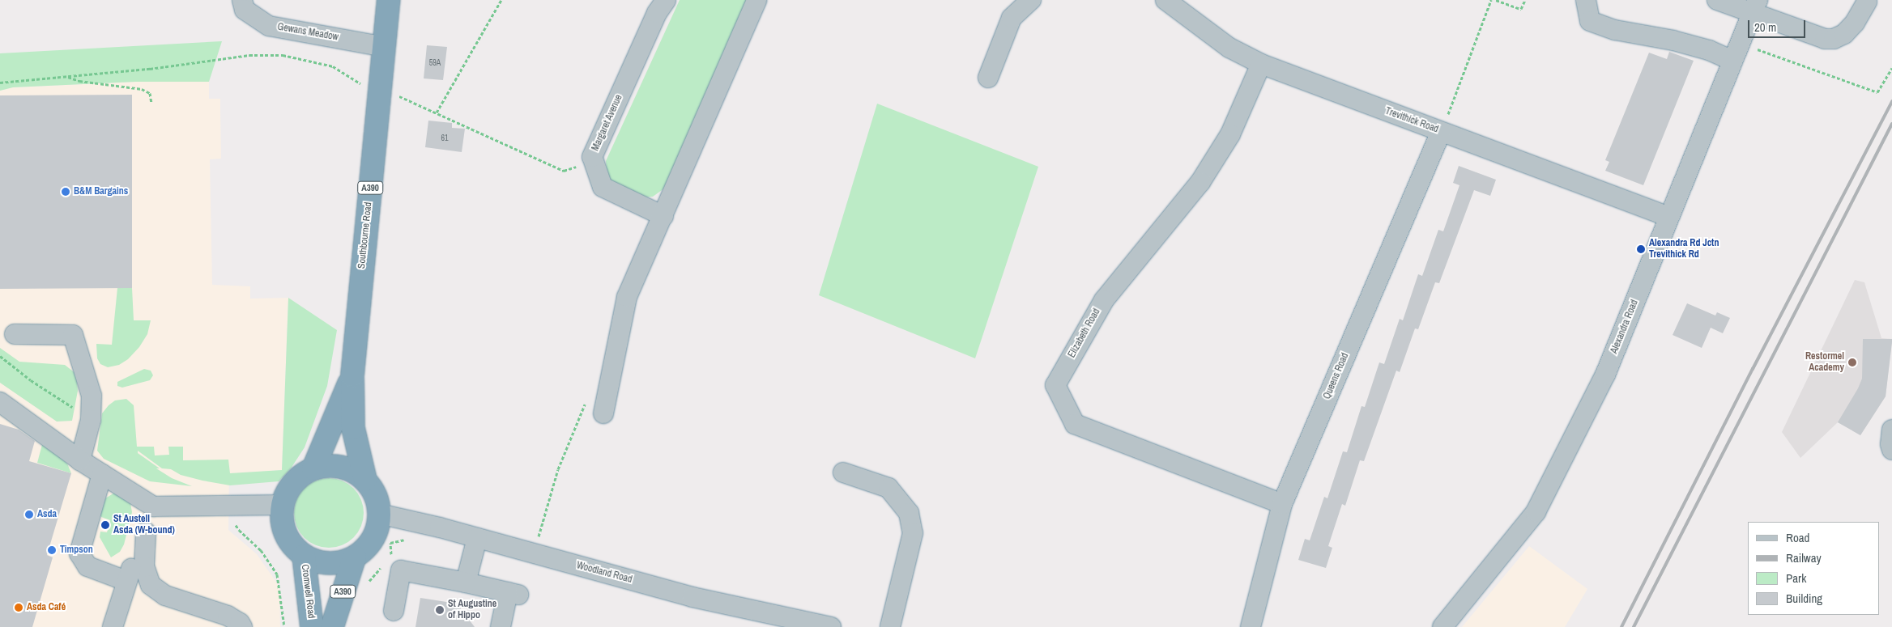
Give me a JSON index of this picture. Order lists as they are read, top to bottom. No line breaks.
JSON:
{"streets":{"highway":["A390","Southbourne Road","Cromwell Road"],"street":["Gewans Meadow","Trevithick Road","Margaret Avenue","Alexandra Road","Elizabeth Road","Queens Road","Woodland Road"]},"crossings":[["Gewans Meadow","Southbourne Road"],["Trevithick Road","Alexandra Road"],["Trevithick Road","Elizabeth Road"],["Trevithick Road","Queens Road"],["A390","Southbourne Road"],["A390","Woodland Road"],["A390","Cromwell Road"],["Southbourne Road","Woodland Road"],["Southbourne Road","Cromwell Road"],["Elizabeth Road","Queens Road"],["Woodland Road","Cromwell Road"]],"places":["B&M Bargains","Alexandra Rd Jctn Trevithick Rd","Restormel Academy","Asda","St Austell Asda (W-bound)","Timpson","Asda Café","St Augustine of Hippo"],"house_numbers":["59A","61"],"legend":["Road","Railway","Park","Building"],"scale_bar":"20 m"}
